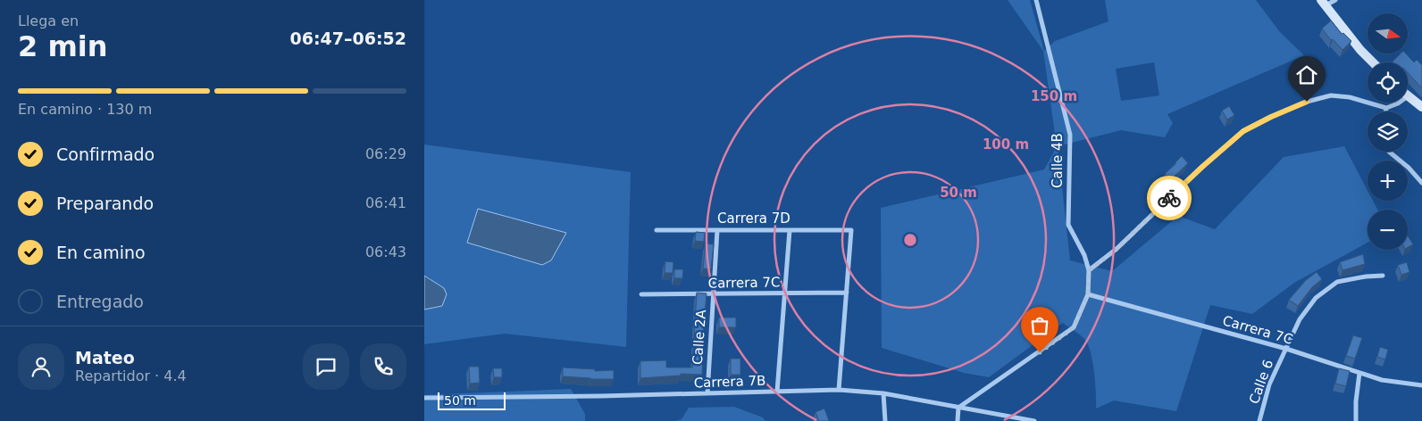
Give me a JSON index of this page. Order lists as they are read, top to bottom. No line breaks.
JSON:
{"streets":{"street":["Calle 4B","Carrera 7D","Carrera 7C","Calle 2A","Carrera 7B","Calle 6"]},"crossings":[["Calle 4B","Carrera 7C"],["Carrera 7D","Carrera 7C"],["Carrera 7D","Calle 2A"],["Carrera 7C","Calle 2A"],["Carrera 7C","Calle 6"],["Calle 2A","Carrera 7B"]],"scale_bar":"50 m","north":"right","page":{"heading":["2 min","Llega en","06:47–06:52"],"panel":["Mateo","Repartidor · 4.4"],"map_buttons":["+","−"],"bar":"En camino · 130 m","list":[["Confirmado","06:29"],["Preparando","06:41"],["En camino","06:43"],"Entregado"],"scale":"50 m"},"rings":["150 m","100 m","50 m"]}
